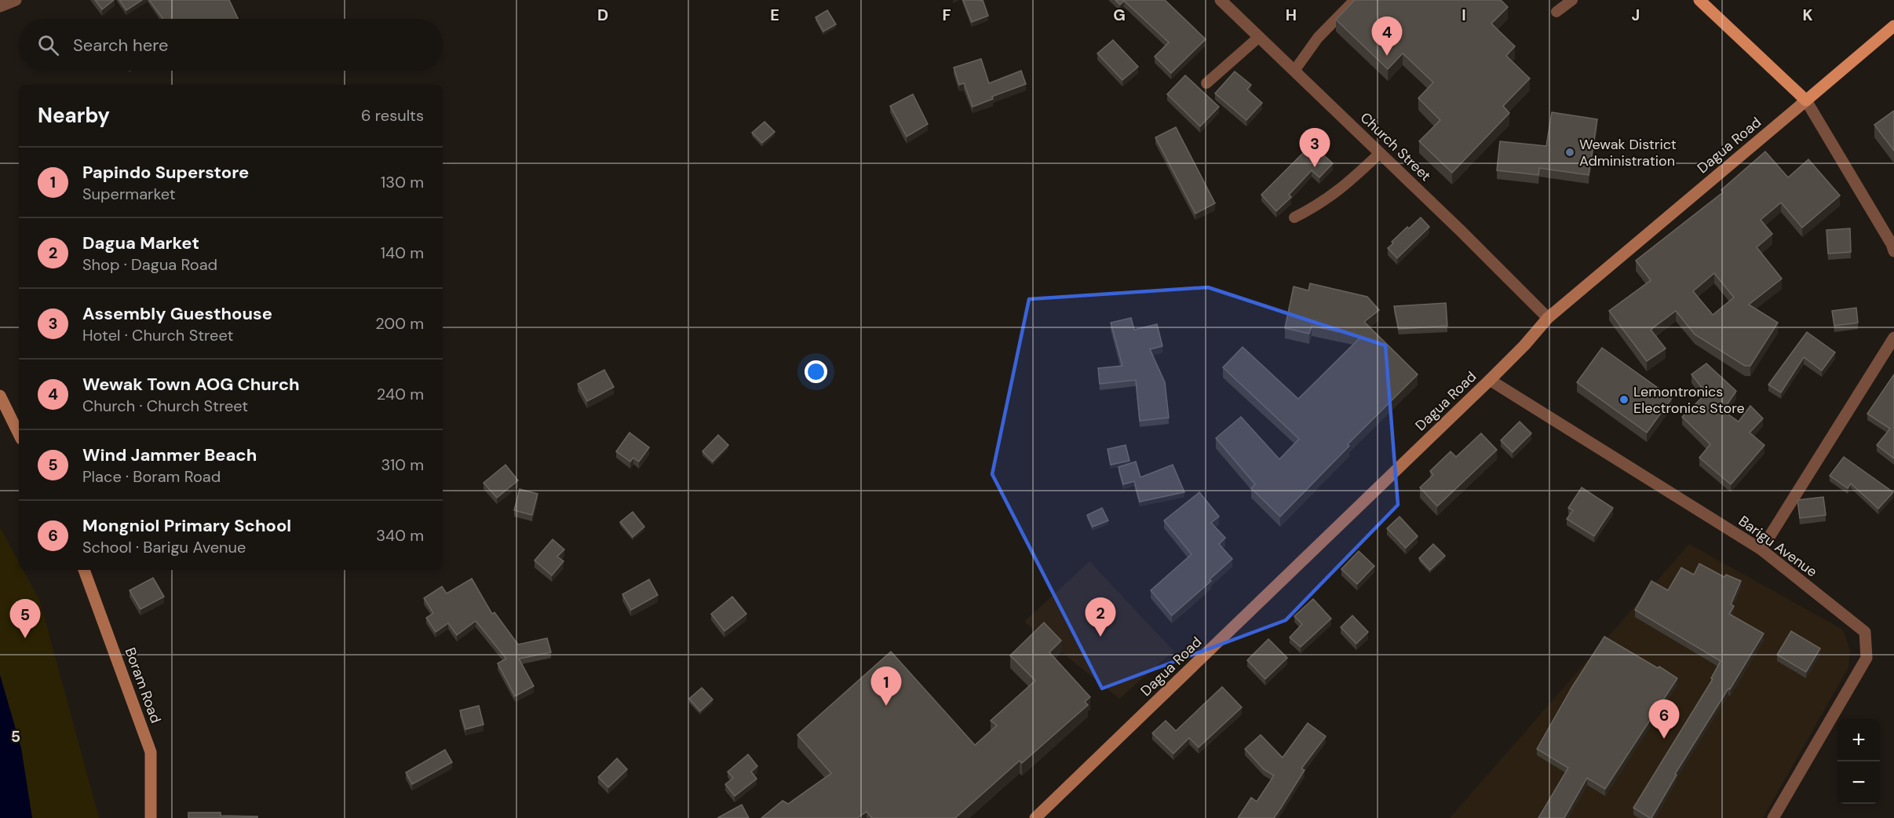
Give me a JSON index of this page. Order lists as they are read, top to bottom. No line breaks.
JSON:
{"streets":{"main road":["Dagua Road"],"street":["Church Street","Barigu Avenue","Boram Road"]},"crossings":[["Dagua Road","Church Street"],["Dagua Road","Barigu Avenue"]],"places":["Wewak District Administration","Lemontronics Electronics Store"],"page":{"pins":["4","3","2","5","1","6"],"search":"Search here","heading":["Nearby","6 results"],"list":[{"mark":"1","name":"Papindo Superstore","note":"Supermarket","value":"130 m"},{"mark":"2","name":"Dagua Market","note":"Shop · Dagua Road","value":"140 m"},{"mark":"3","name":"Assembly Guesthouse","note":"Hotel · Church Street","value":"200 m"},{"mark":"4","name":"Wewak Town AOG Church","note":"Church · Church Street","value":"240 m"},{"mark":"5","name":"Wind Jammer Beach","note":"Place · Boram Road","value":"310 m"},{"mark":"6","name":"Mongniol Primary School","note":"School · Barigu Avenue","value":"340 m"}],"map_buttons":["+","−"]},"grid":{"columns":["D","E","F","G","H","I","J","K"],"rows":["5"]}}
